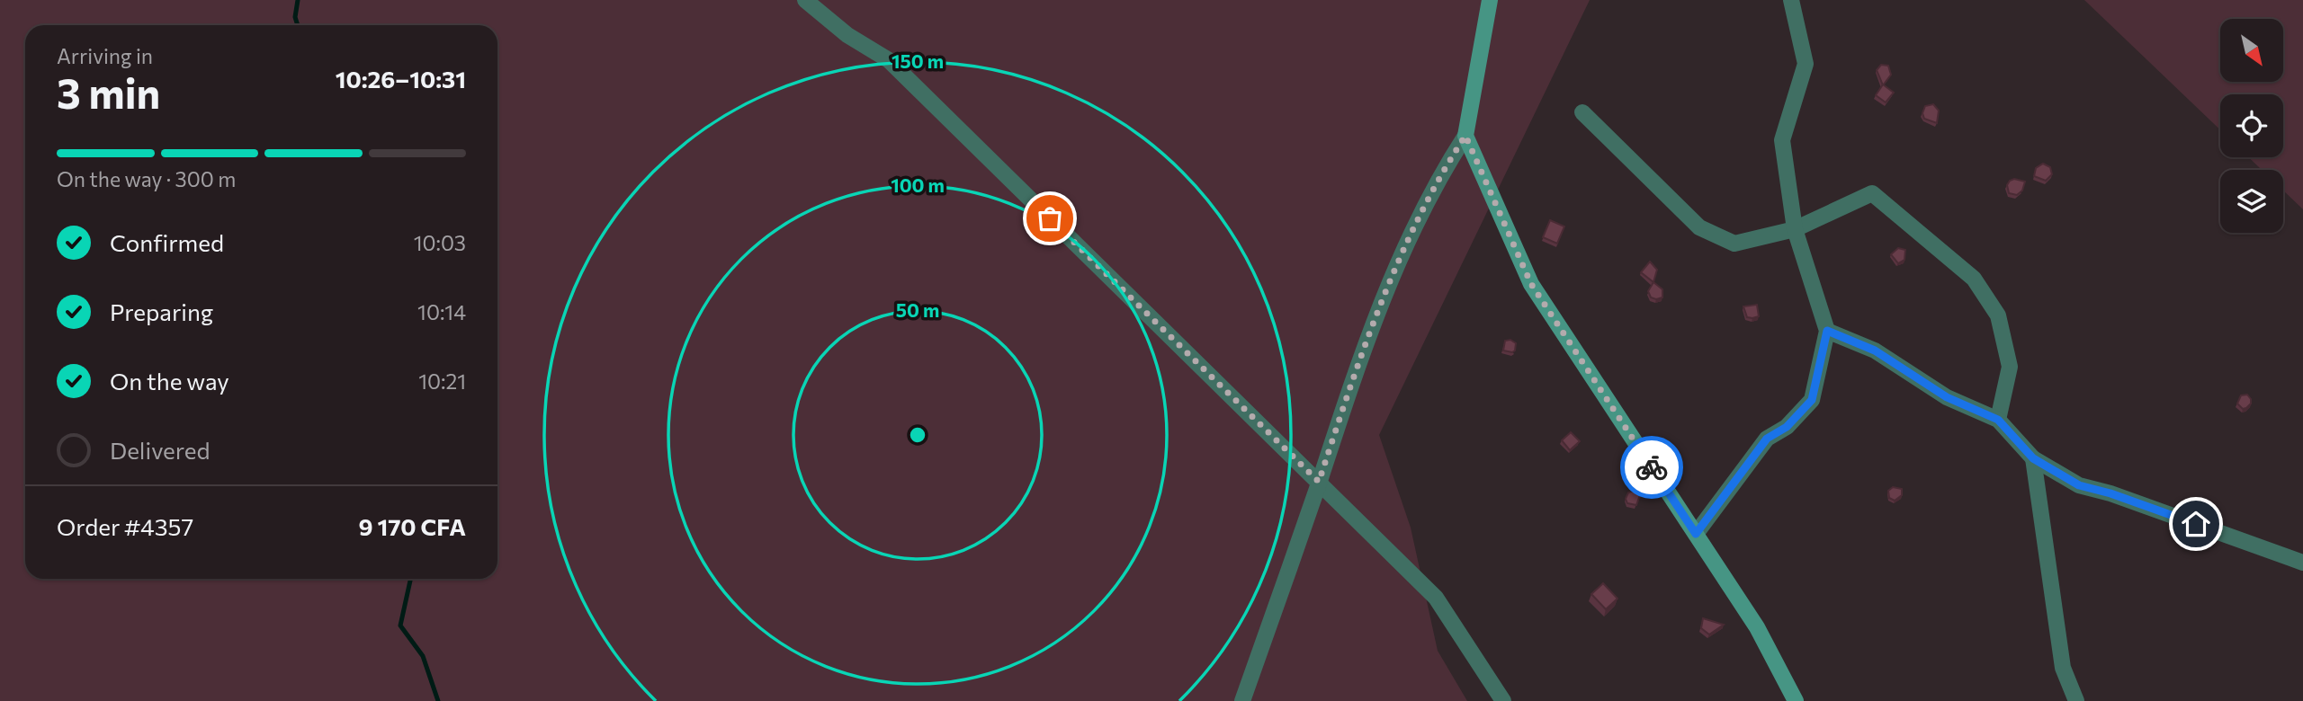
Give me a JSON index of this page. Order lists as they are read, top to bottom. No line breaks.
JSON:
{"north":"bottom right","page":{"heading":["3 min","Arriving in","10:26–10:31"],"panel":["Order #4357","9 170 CFA"],"bar":"On the way · 300 m","list":[["Confirmed","10:03"],["Preparing","10:14"],["On the way","10:21"],"Delivered"]},"rings":["150 m","100 m","50 m"]}
